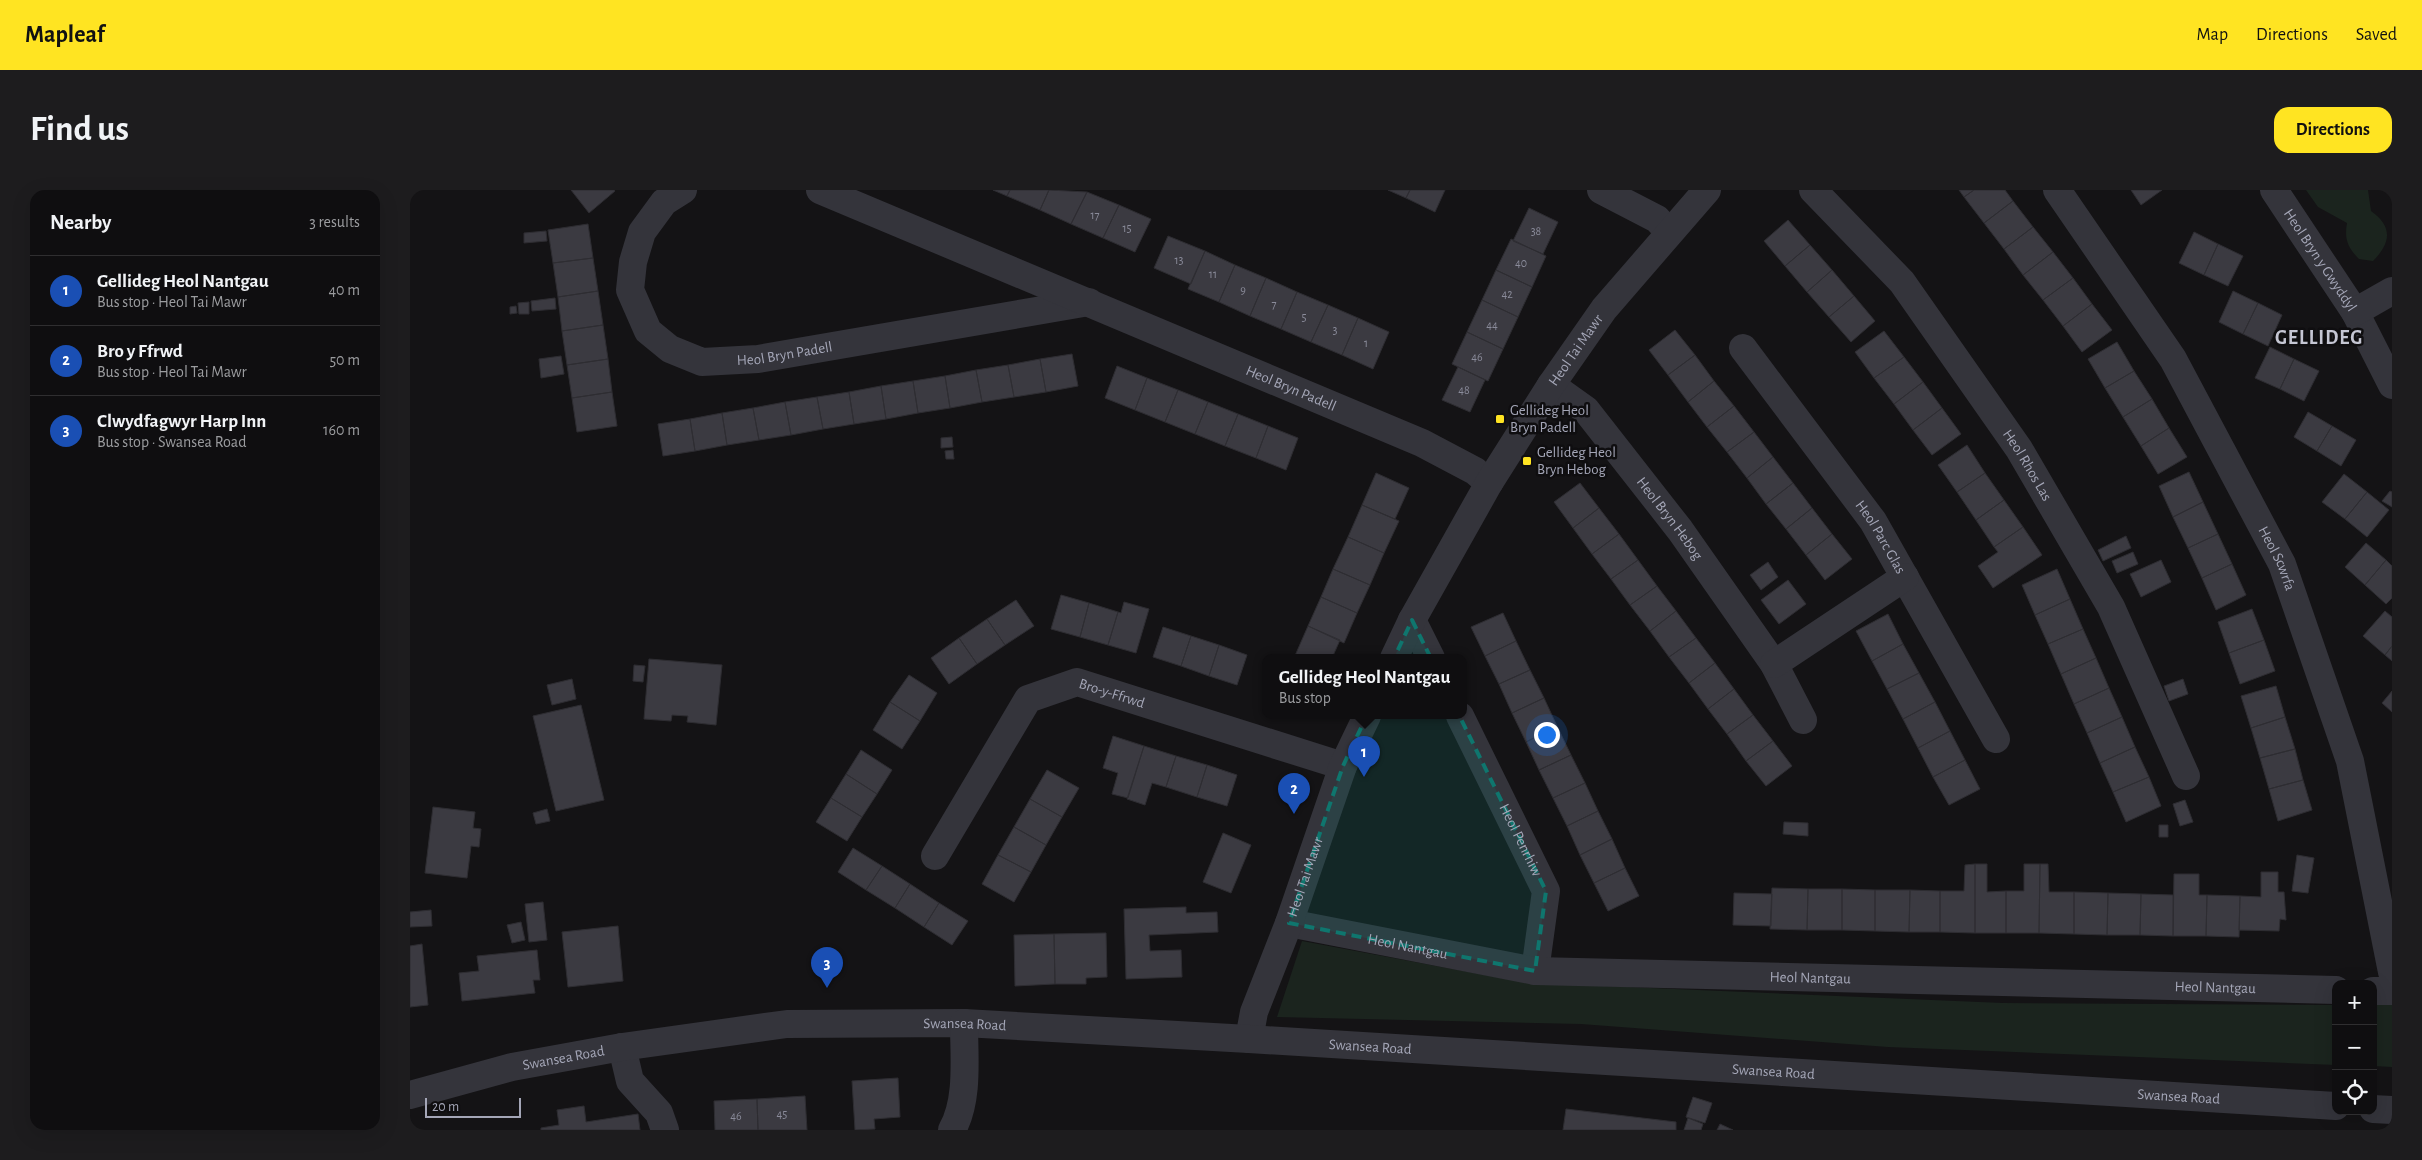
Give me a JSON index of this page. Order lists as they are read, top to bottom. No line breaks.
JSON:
{"streets":{"street":["Heol Bryn y Gwyddyl","Heol Tai Mawr","Heol Bryn Padell","Heol Rhos Las","Heol Bryn Hebog","Heol Parc Glas","Heol Scwrfa","Bro-y-Ffrwd","Heol Penrhiw","Heol Nantgau","Swansea Road"]},"crossings":[["Heol Tai Mawr","Heol Bryn Padell"],["Heol Tai Mawr","Heol Bryn Hebog"],["Heol Tai Mawr","Bro-y-Ffrwd"],["Heol Tai Mawr","Heol Nantgau"],["Heol Tai Mawr","Swansea Road"],["Heol Penrhiw","Heol Nantgau"]],"districts":["GELLIDEG"],"places":{"transit":["Gellideg Heol Bryn Padell","Gellideg Heol Bryn Hebog"]},"house_numbers":["17","15","38","13","40","11","9","42","7","5","44","3","1","46","48","45","46"],"scale_bar":"20 m","page":{"header":"Mapleaf","nav":["Map","Directions","Saved"],"buttons":"Directions","title":"Find us","heading":["Nearby","3 results"],"list":[{"mark":"1","name":"Gellideg Heol Nantgau","note":"Bus stop · Heol Tai Mawr","value":"40 m"},{"mark":"2","name":"Bro y Ffrwd","note":"Bus stop · Heol Tai Mawr","value":"50 m"},{"mark":"3","name":"Clwydfagwyr Harp Inn","note":"Bus stop · Swansea Road","value":"160 m"}],"popup":["Gellideg Heol Nantgau","Bus stop"],"pins":["1","2","3"],"map_buttons":["+","−"],"scale":"20 m"}}
